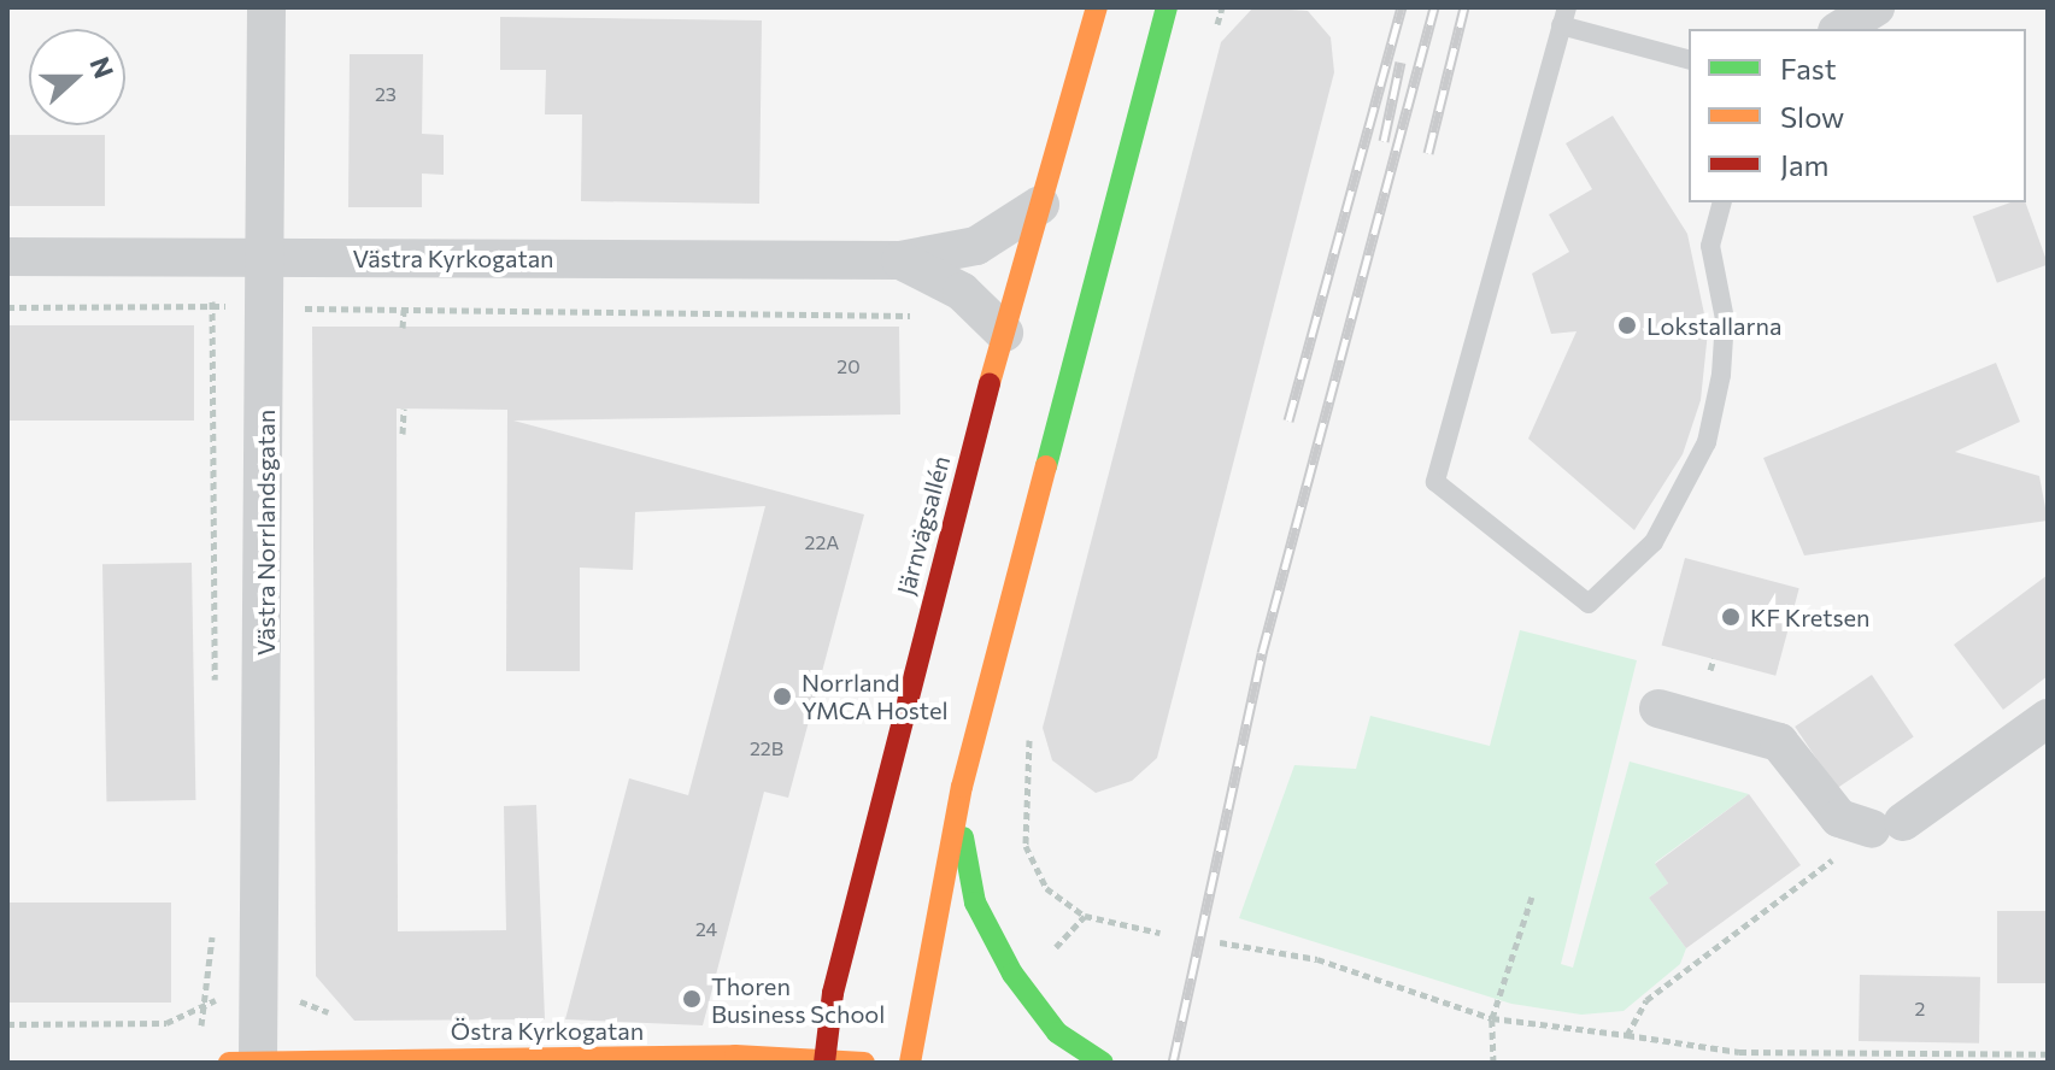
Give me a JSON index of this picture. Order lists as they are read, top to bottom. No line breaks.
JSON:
{"streets":{"main road":["Järnvägsallén","Östra Kyrkogatan"],"street":["Västra Kyrkogatan","Västra Norrlandsgatan"]},"crossings":[["Västra Kyrkogatan","Järnvägsallén"],["Västra Kyrkogatan","Västra Norrlandsgatan"],["Järnvägsallén","Östra Kyrkogatan"],["Västra Norrlandsgatan","Östra Kyrkogatan"]],"places":["Lokstallarna","KF Kretsen","Norrland YMCA Hostel","Thoren Business School"],"house_numbers":["23","20","22A","22B","24","2"],"legend":["Fast","Slow","Jam"],"north":"right"}
